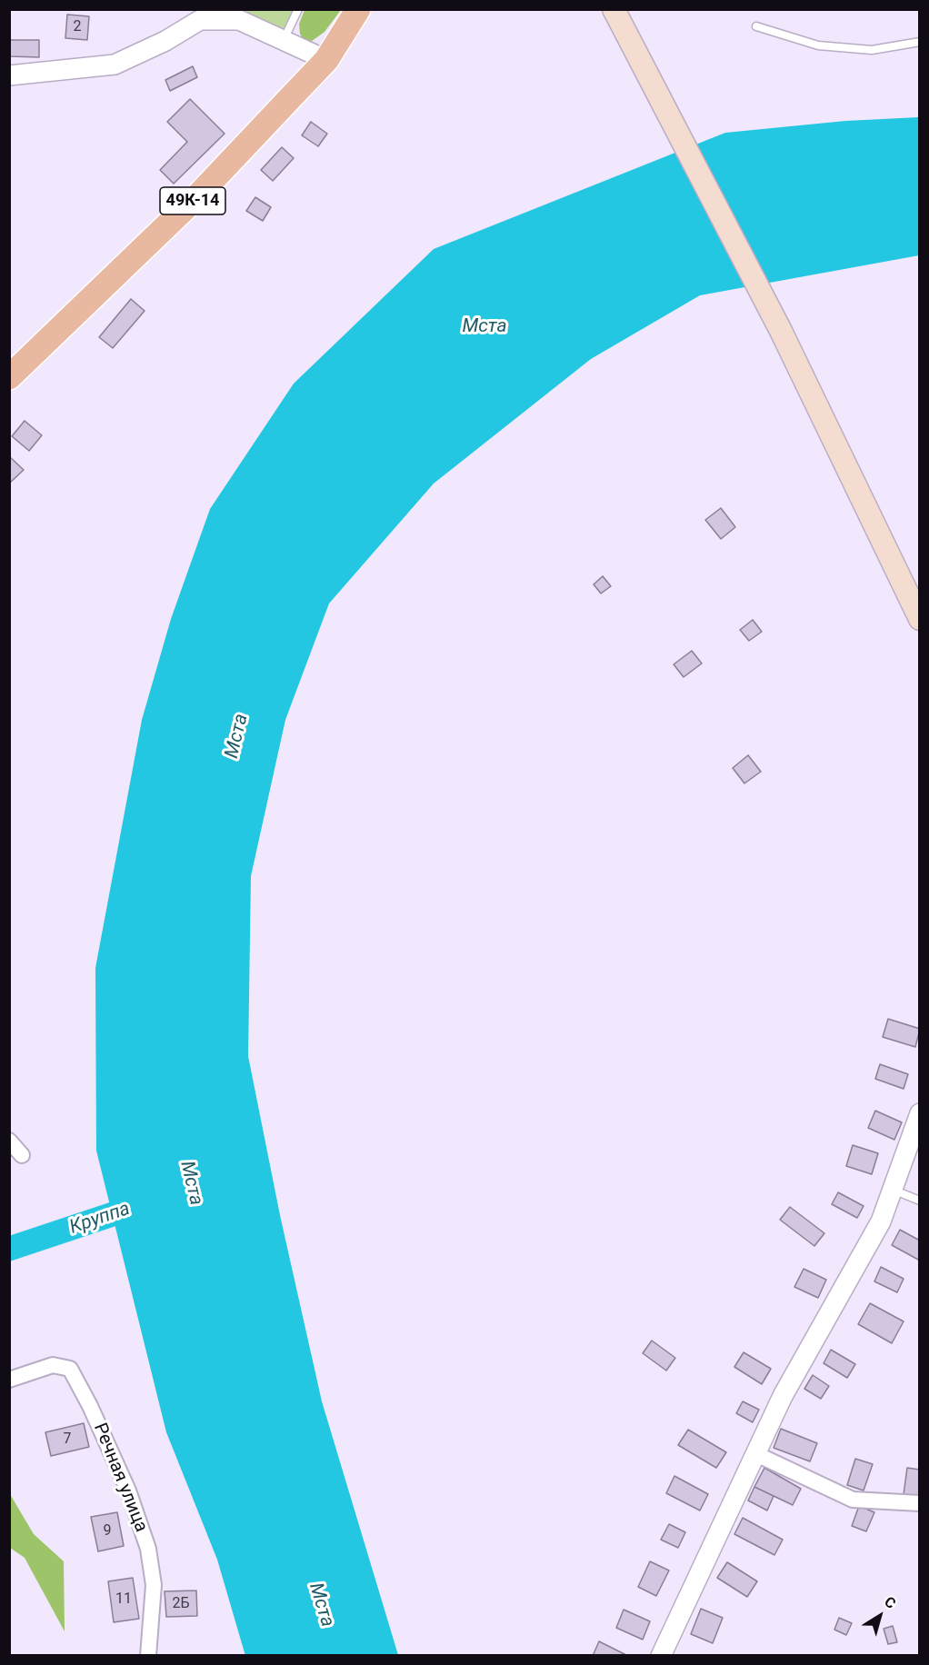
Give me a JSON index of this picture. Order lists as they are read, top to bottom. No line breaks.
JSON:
{"streets":{"main road":["49К-14"],"street":["Речная улица"]},"water":["Мста","Круппа"],"house_numbers":["2","7","9","11","2Б"],"north":"top right"}
